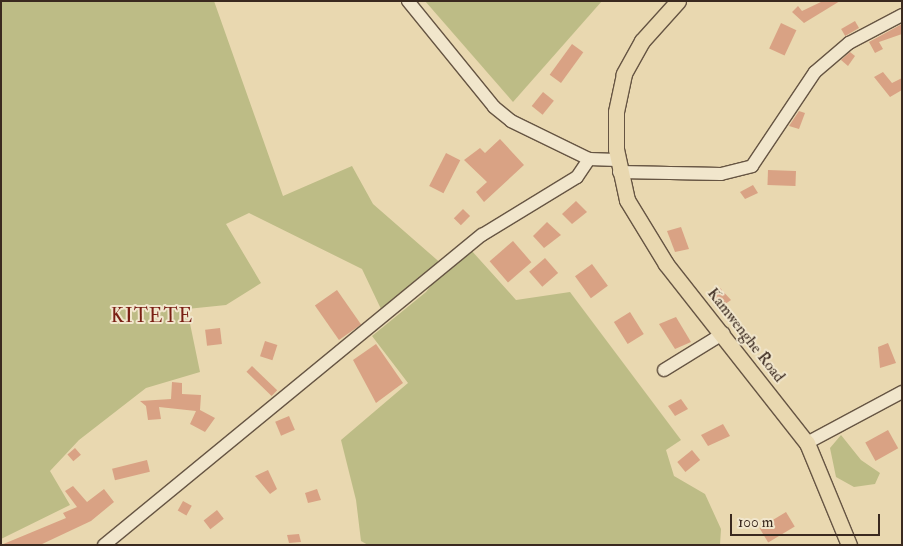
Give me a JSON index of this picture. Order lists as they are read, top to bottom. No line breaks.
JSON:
{"streets":{"main road":["Kamwenghe Road"]},"districts":["KITETE"],"scale_bar":"100 m"}
